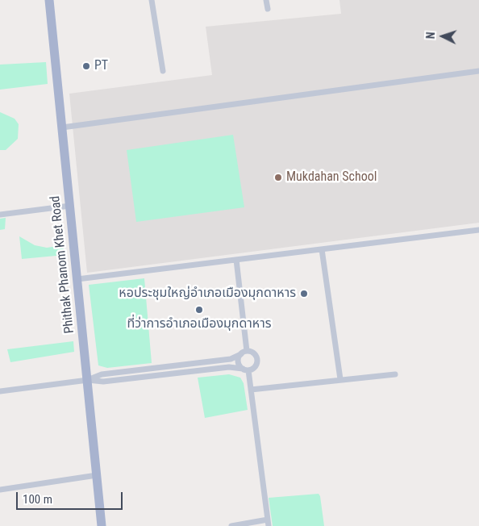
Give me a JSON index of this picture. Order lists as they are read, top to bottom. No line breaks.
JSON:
{"streets":{"main road":["Phithak Phanom Khet Road"]},"places":["PT","Mukdahan School","หอประชุมใหญ่อำเภอเมืองมุกดาหาร","ที่ว่าการอำเภอเมืองมุกดาหาร"],"scale_bar":"100 m","north":"left"}
